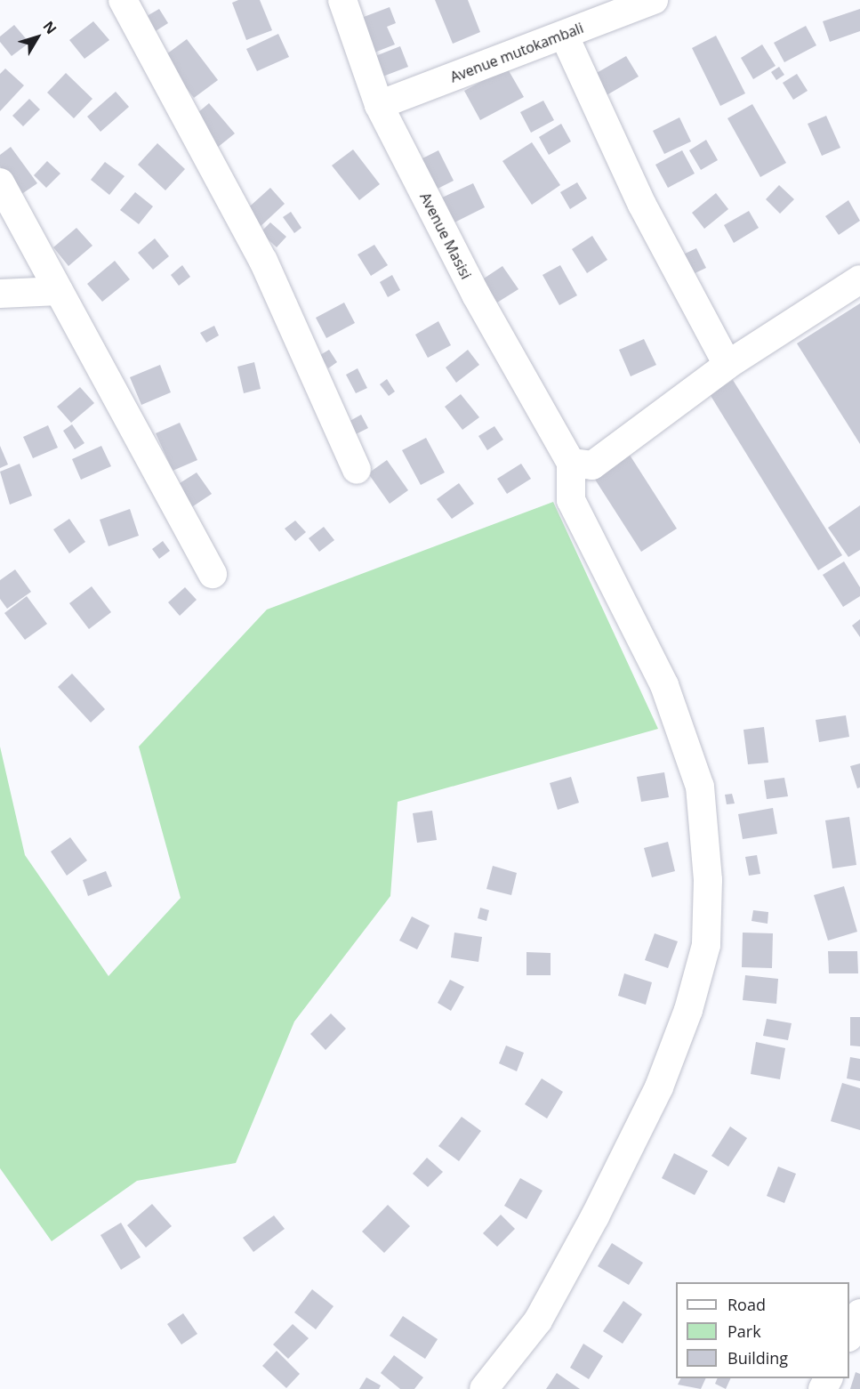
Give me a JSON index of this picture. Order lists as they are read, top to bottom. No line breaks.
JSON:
{"streets":{"street":["Avenue mutokambali","Avenue Masisi"]},"crossings":[["Avenue mutokambali","Avenue Masisi"]],"legend":["Road","Park","Building"],"north":"top right"}
